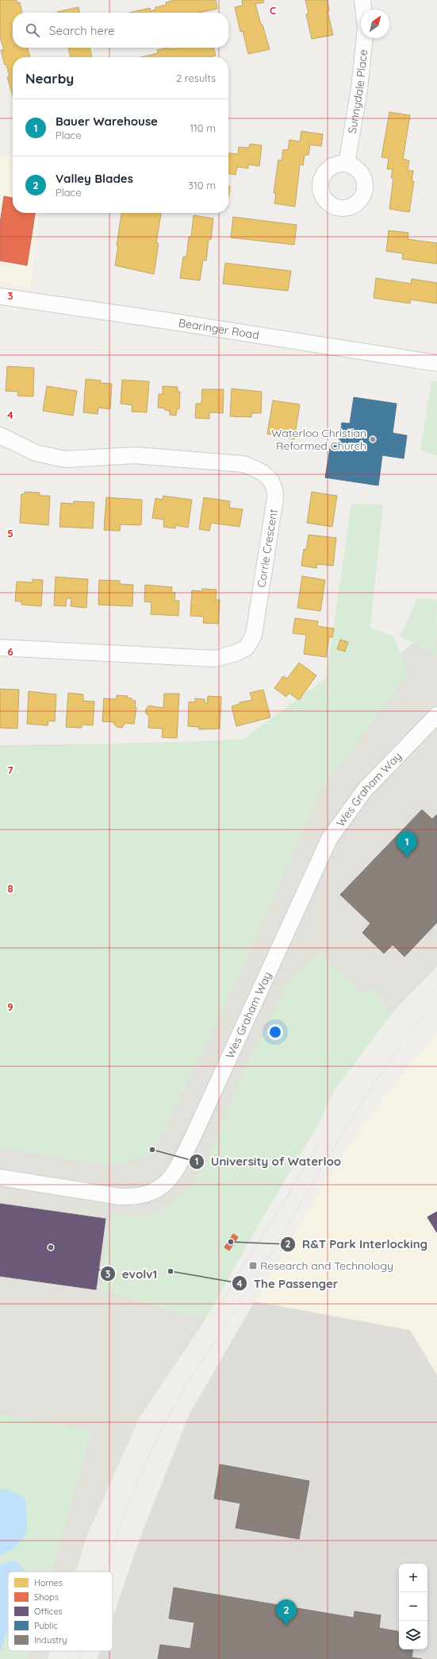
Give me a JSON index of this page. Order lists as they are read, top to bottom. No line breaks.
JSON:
{"streets":{"street":["Sunnydale Place","Bearinger Road","Corrie Crescent","Wes Graham Way"]},"places":{"other":["Waterloo Christian Reformed Church","University of Waterloo","R&T Park Interlocking","evolv1","The Passenger"],"transit":["Research and Technology"]},"legend":["Homes","Shops","Offices","Public","Industry"],"north":"top right","page":{"search":"Search here","heading":["Nearby","2 results"],"list":[{"mark":"1","name":"Bauer Warehouse","note":"Place","value":"110 m"},{"mark":"2","name":"Valley Blades","note":"Place","value":"310 m"}],"pins":["1","2"],"map_buttons":["+","−"]},"grid":{"columns":["C"],"rows":["3","4","5","6","7","8","9"]}}
